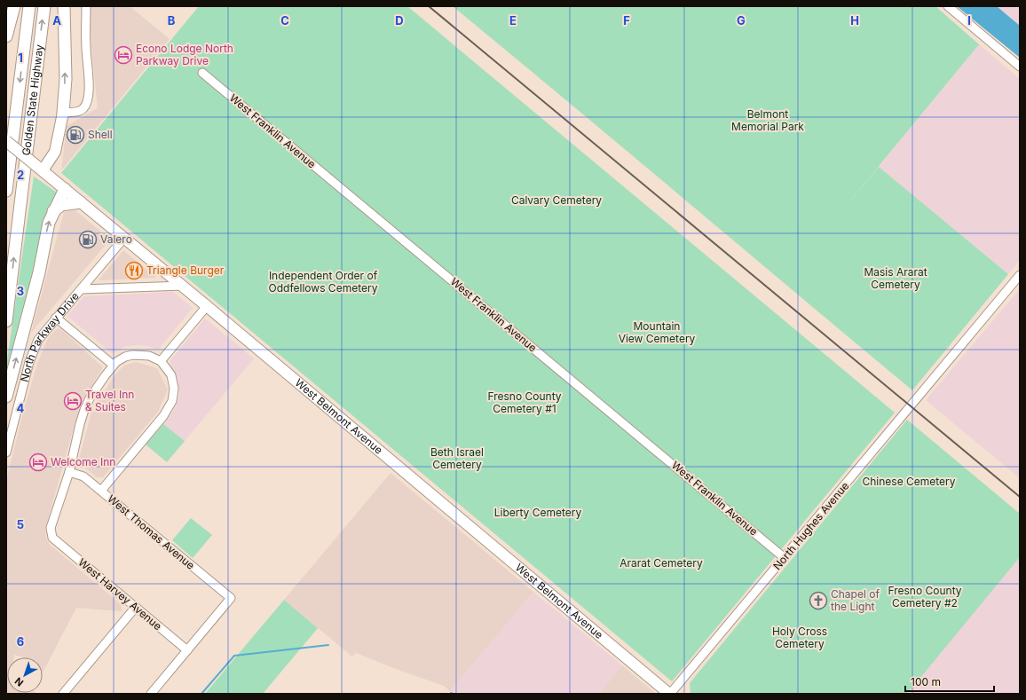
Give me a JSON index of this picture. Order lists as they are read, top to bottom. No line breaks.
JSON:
{"streets":{"highway":["Golden State Highway"],"main road":["West Belmont Avenue"],"street":["West Franklin Avenue","North Parkway Drive","North Hughes Avenue","West Thomas Avenue","West Harvey Avenue"]},"crossings":[["West Franklin Avenue","North Hughes Avenue"],["North Parkway Drive","West Belmont Avenue"],["West Belmont Avenue","North Hughes Avenue"],["West Thomas Avenue","West Harvey Avenue"]],"parks":["Belmont Memorial Park","Calvary Cemetery","Masis Ararat Cemetery","Independent Order of Oddfellows Cemetery","Mountain View Cemetery","Fresno County Cemetery #1","Beth Israel Cemetery","Chinese Cemetery","Liberty Cemetery","Ararat Cemetery","Fresno County Cemetery #2","Holy Cross Cemetery"],"places":{"hotel":["Econo Lodge North Parkway Drive","Travel Inn & Suites","Welcome Inn"],"fuel station":["Shell","Valero"],"restaurant":["Triangle Burger"],"church":["Chapel of the Light"]},"scale_bar":"100 m","north":"bottom left","grid":{"columns":["A","B","C","D","E","F","G","H","I"],"rows":["1","2","3","4","5","6"]}}
